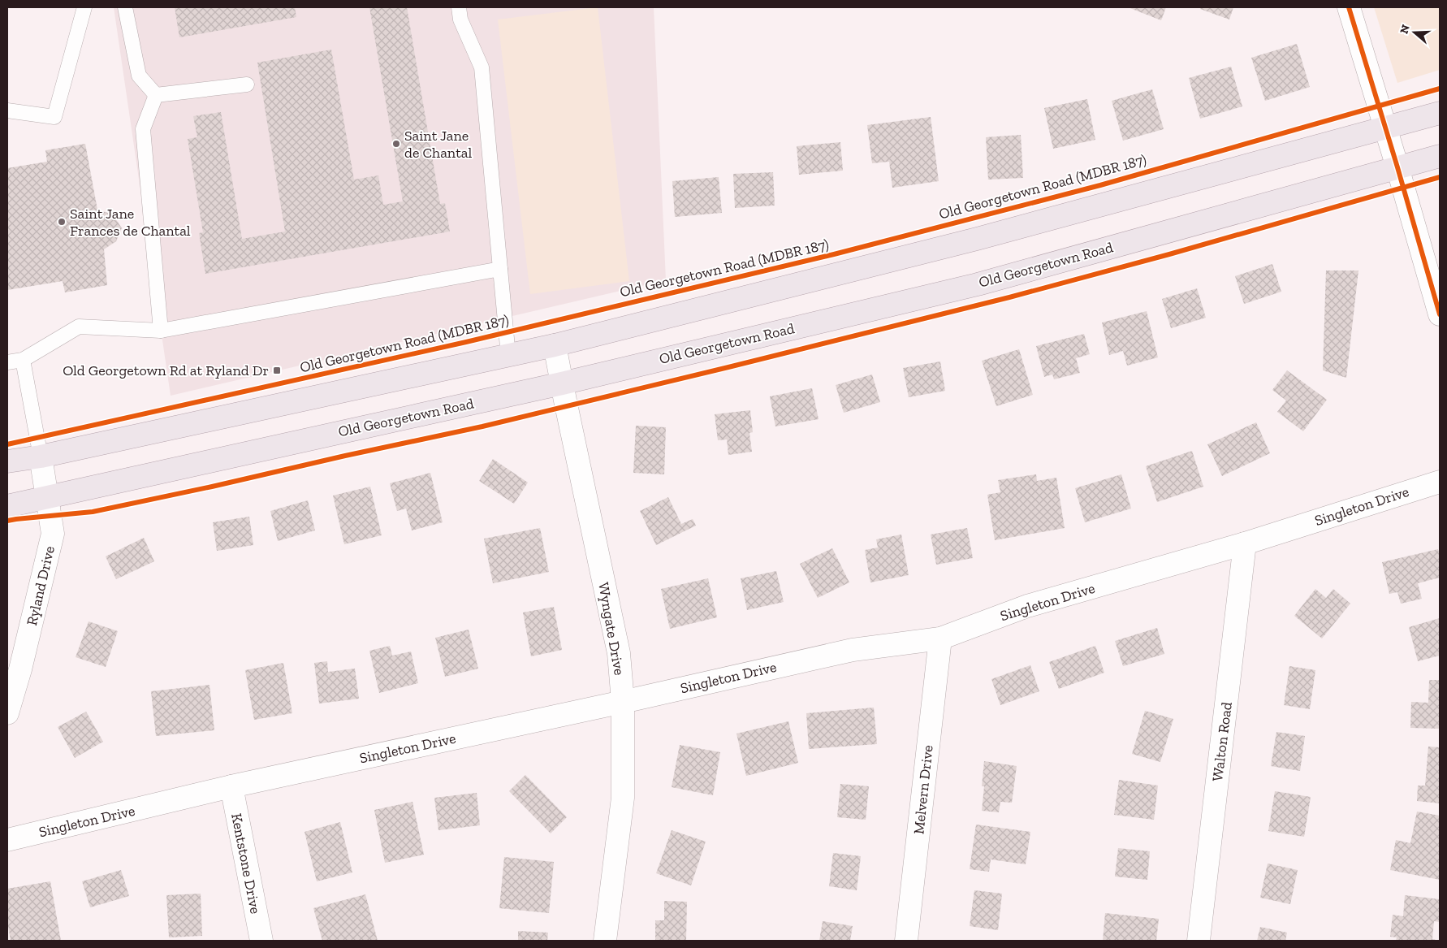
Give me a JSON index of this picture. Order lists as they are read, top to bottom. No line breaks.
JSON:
{"streets":{"main road":["Old Georgetown Road"],"street":["Singleton Drive","Ryland Drive","Wyngate Drive","Walton Road","Melvern Drive","Kentstone Drive"],"cycle path":["Old Georgetown Road (MDBR 187)"]},"crossings":[["Old Georgetown Road","Ryland Drive"],["Old Georgetown Road","Wyngate Drive"],["Singleton Drive","Wyngate Drive"],["Singleton Drive","Walton Road"],["Singleton Drive","Melvern Drive"],["Singleton Drive","Kentstone Drive"]],"places":{"other":["Saint Jane de Chantal","Saint Jane Frances de Chantal"],"transit":["Old Georgetown Rd at Ryland Dr"]},"north":"left"}
